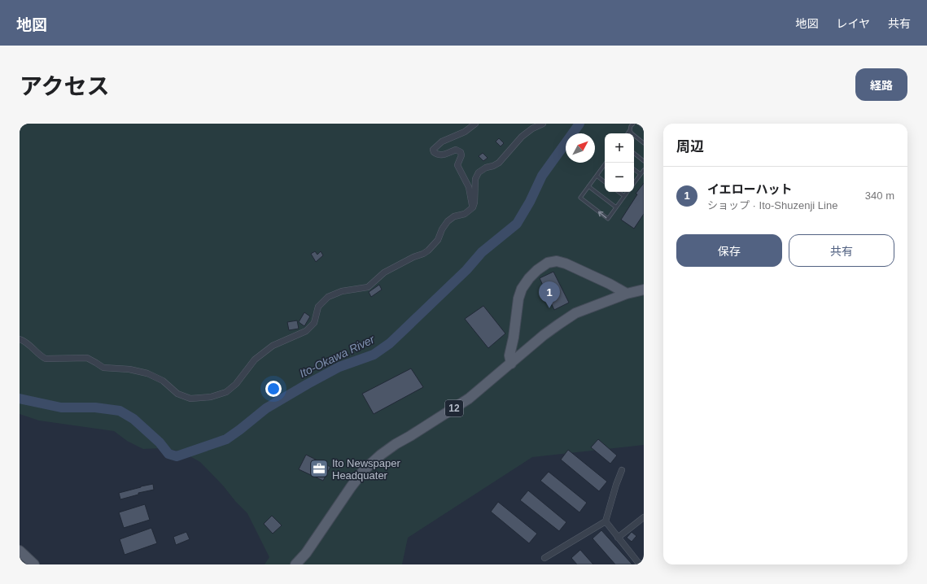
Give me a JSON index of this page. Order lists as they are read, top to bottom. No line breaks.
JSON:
{"streets":{"main road":["12"]},"water":["Ito-Okawa River"],"places":{"office":["Ito Newspaper Headquater"]},"north":"top right","page":{"header":"地図","nav":["地図","レイヤ","共有"],"title":"アクセス","buttons":["経路",["保存","共有"]],"heading":"周辺","map_buttons":["+","−"],"list":[{"mark":"1","name":"イエローハット","note":"ショップ · Ito-Shuzenji Line","value":"340 m"}],"pins":"1"}}
